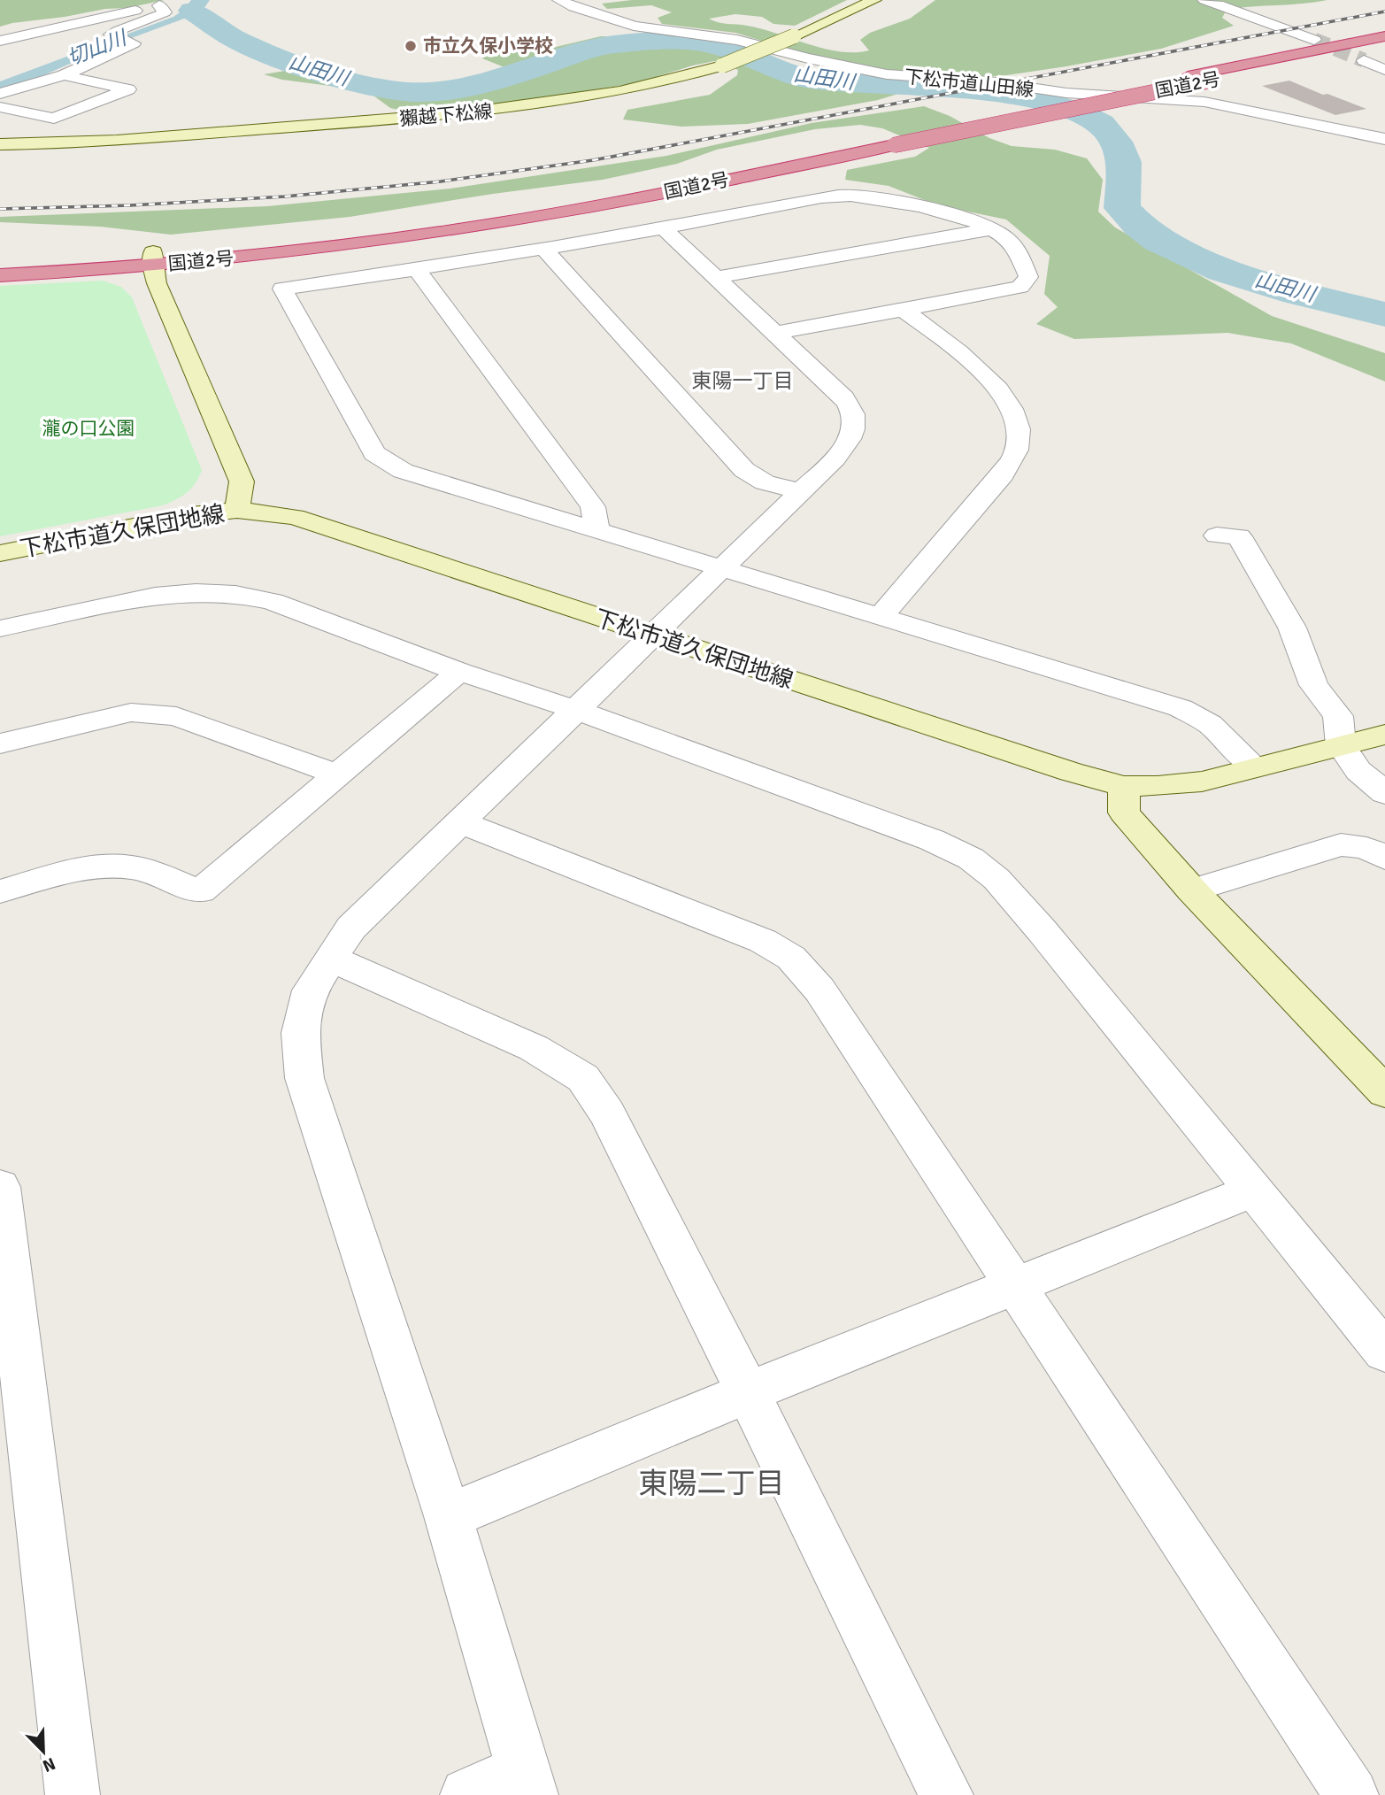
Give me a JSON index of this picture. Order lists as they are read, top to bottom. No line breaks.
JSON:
{"streets":{"highway":["国道2号"],"street":["下松市道山田線","獺越下松線","下松市道久保団地線"]},"districts":["東陽一丁目","東陽二丁目"],"water":["切山川","山田川"],"parks":["瀧の口公園"],"places":["市立久保小学校"],"north":"bottom right"}
